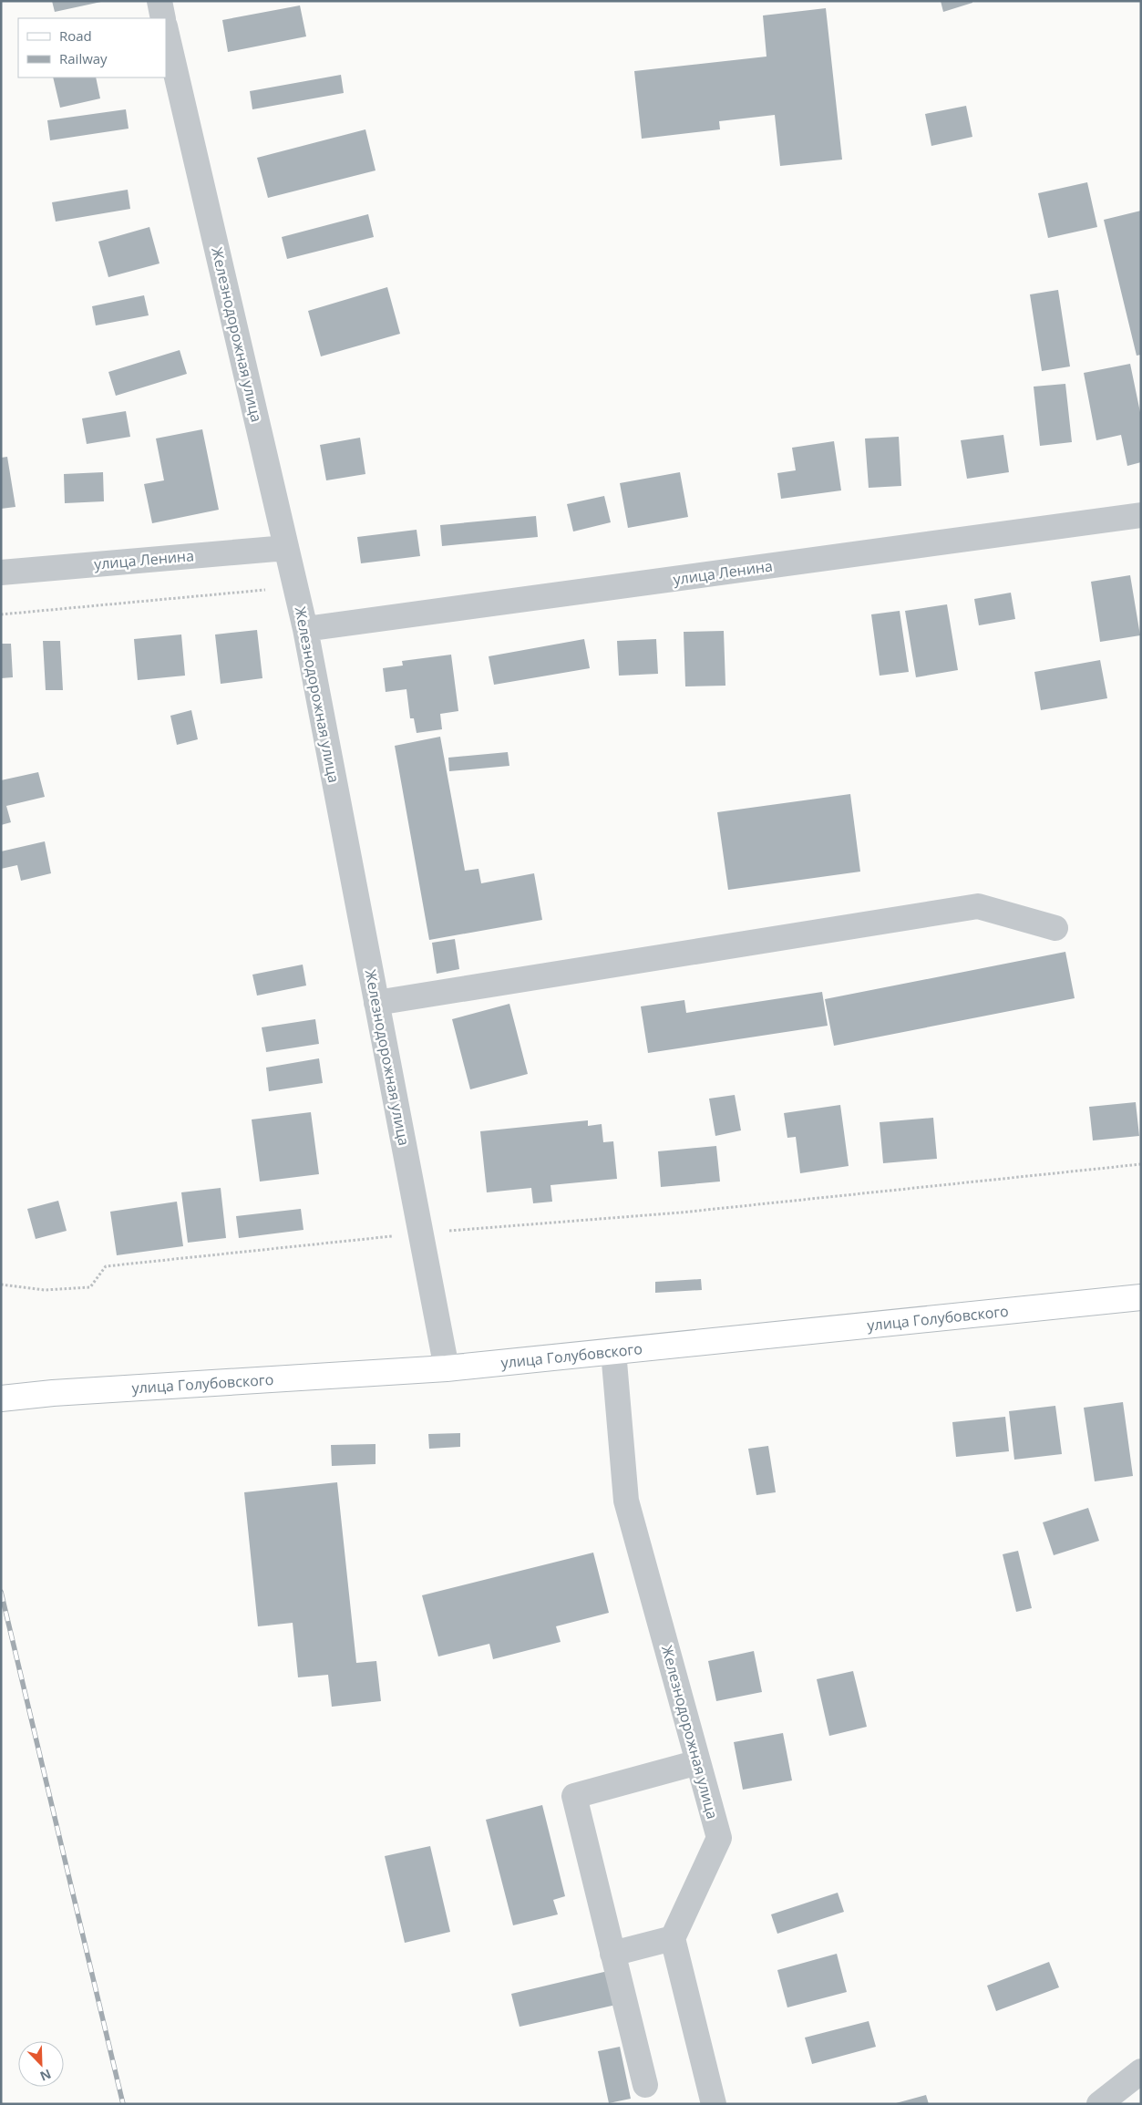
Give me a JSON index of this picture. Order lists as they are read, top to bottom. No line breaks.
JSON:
{"streets":{"street":["Железнодорожная улица","улица Ленина","улица Голубовского"]},"crossings":[["Железнодорожная улица","улица Ленина"],["Железнодорожная улица","улица Голубовского"]],"legend":["Road","Railway"],"north":"bottom right"}
